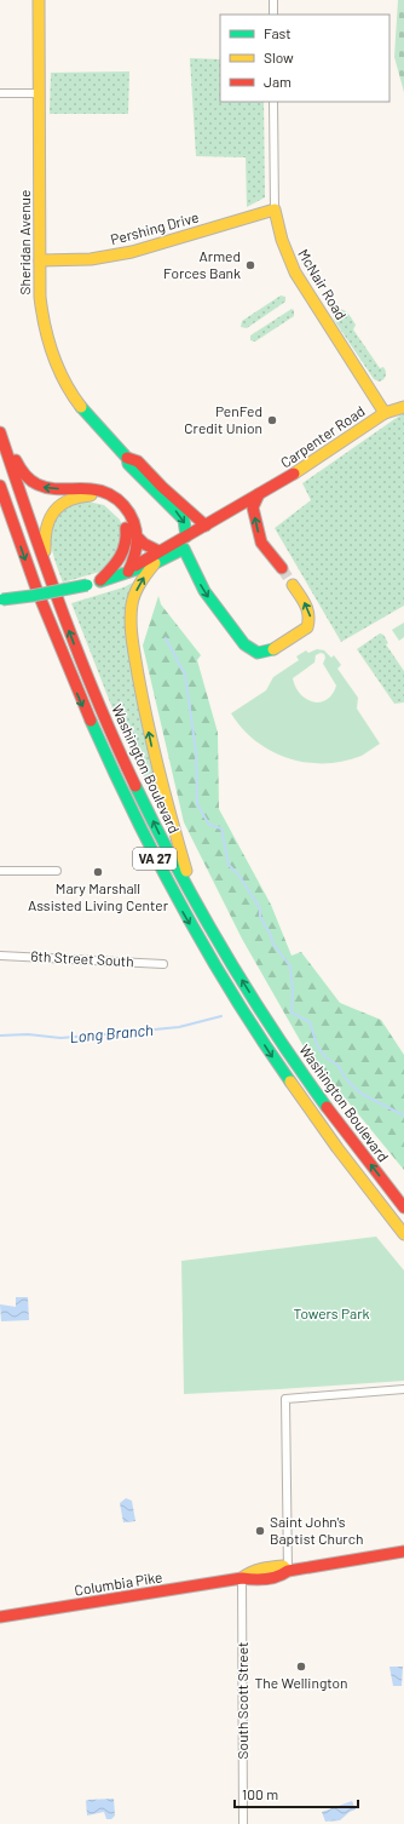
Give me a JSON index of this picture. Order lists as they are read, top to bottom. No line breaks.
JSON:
{"streets":{"main road":["Pershing Drive","Sheridan Avenue","McNair Road","Carpenter Road","Washington Boulevard","VA 27","Columbia Pike"],"street":["6th Street South","South Scott Street"]},"crossings":[["Pershing Drive","Sheridan Avenue"],["Pershing Drive","McNair Road"],["Sheridan Avenue","Carpenter Road"],["McNair Road","Carpenter Road"],["Columbia Pike","South Scott Street"]],"water":["Long Branch"],"parks":["Towers Park"],"places":["Armed Forces Bank","PenFed Credit Union","Mary Marshall Assisted Living Center","Saint John's Baptist Church","The Wellington"],"legend":["Fast","Slow","Jam"],"scale_bar":"100 m"}
